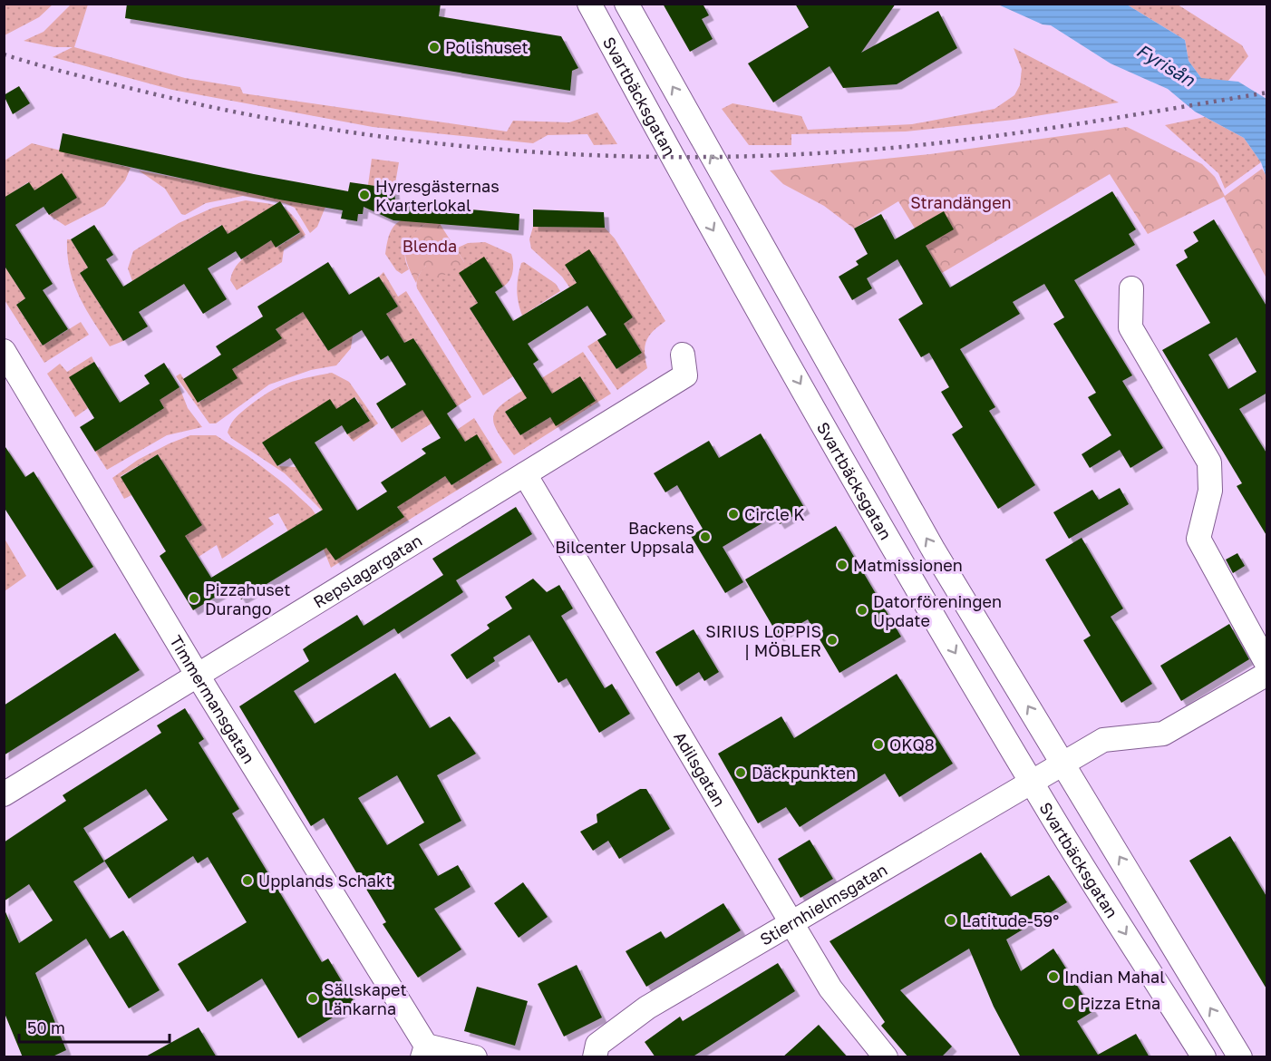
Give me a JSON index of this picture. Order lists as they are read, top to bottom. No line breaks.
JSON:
{"streets":{"street":["Svartbäcksgatan","Repslagargatan","Timmermansgatan","Adilsgatan","Stiernhielmsgatan"]},"crossings":[["Svartbäcksgatan","Stiernhielmsgatan"],["Repslagargatan","Timmermansgatan"],["Repslagargatan","Adilsgatan"],["Adilsgatan","Stiernhielmsgatan"]],"water":["Fyrisån"],"parks":["Strandängen","Blenda"],"places":["Polishuset","Hyresgästernas Kvarterlokal","Circle K","Backens Bilcenter Uppsala","Matmissionen","Pizzahuset Durango","Datorföreningen Update","SIRIUS LOPPIS | MÖBLER","OKQ8","Däckpunkten","Upplands Schakt","Latitude-59°","Indian Mahal","Sällskapet Länkarna","Pizza Etna"],"scale_bar":"50 m"}
